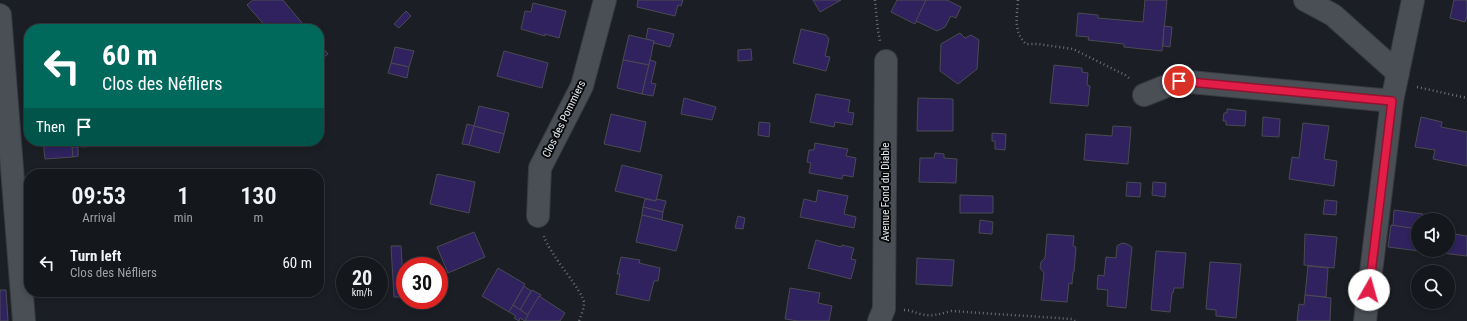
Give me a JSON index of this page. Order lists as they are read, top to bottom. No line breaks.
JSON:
{"streets":{"street":["Clos des Pommiers","Avenue Fond du Diable"]},"page":{"turn":["60 m","Clos des Néfliers"],"then":"Then","eta":["09:53","Arrival","1","min","130","m"],"list":[{"name":"Turn left","note":"Clos des Néfliers","value":"60 m"}],"speed":"20 km/h","limit":"30"}}
